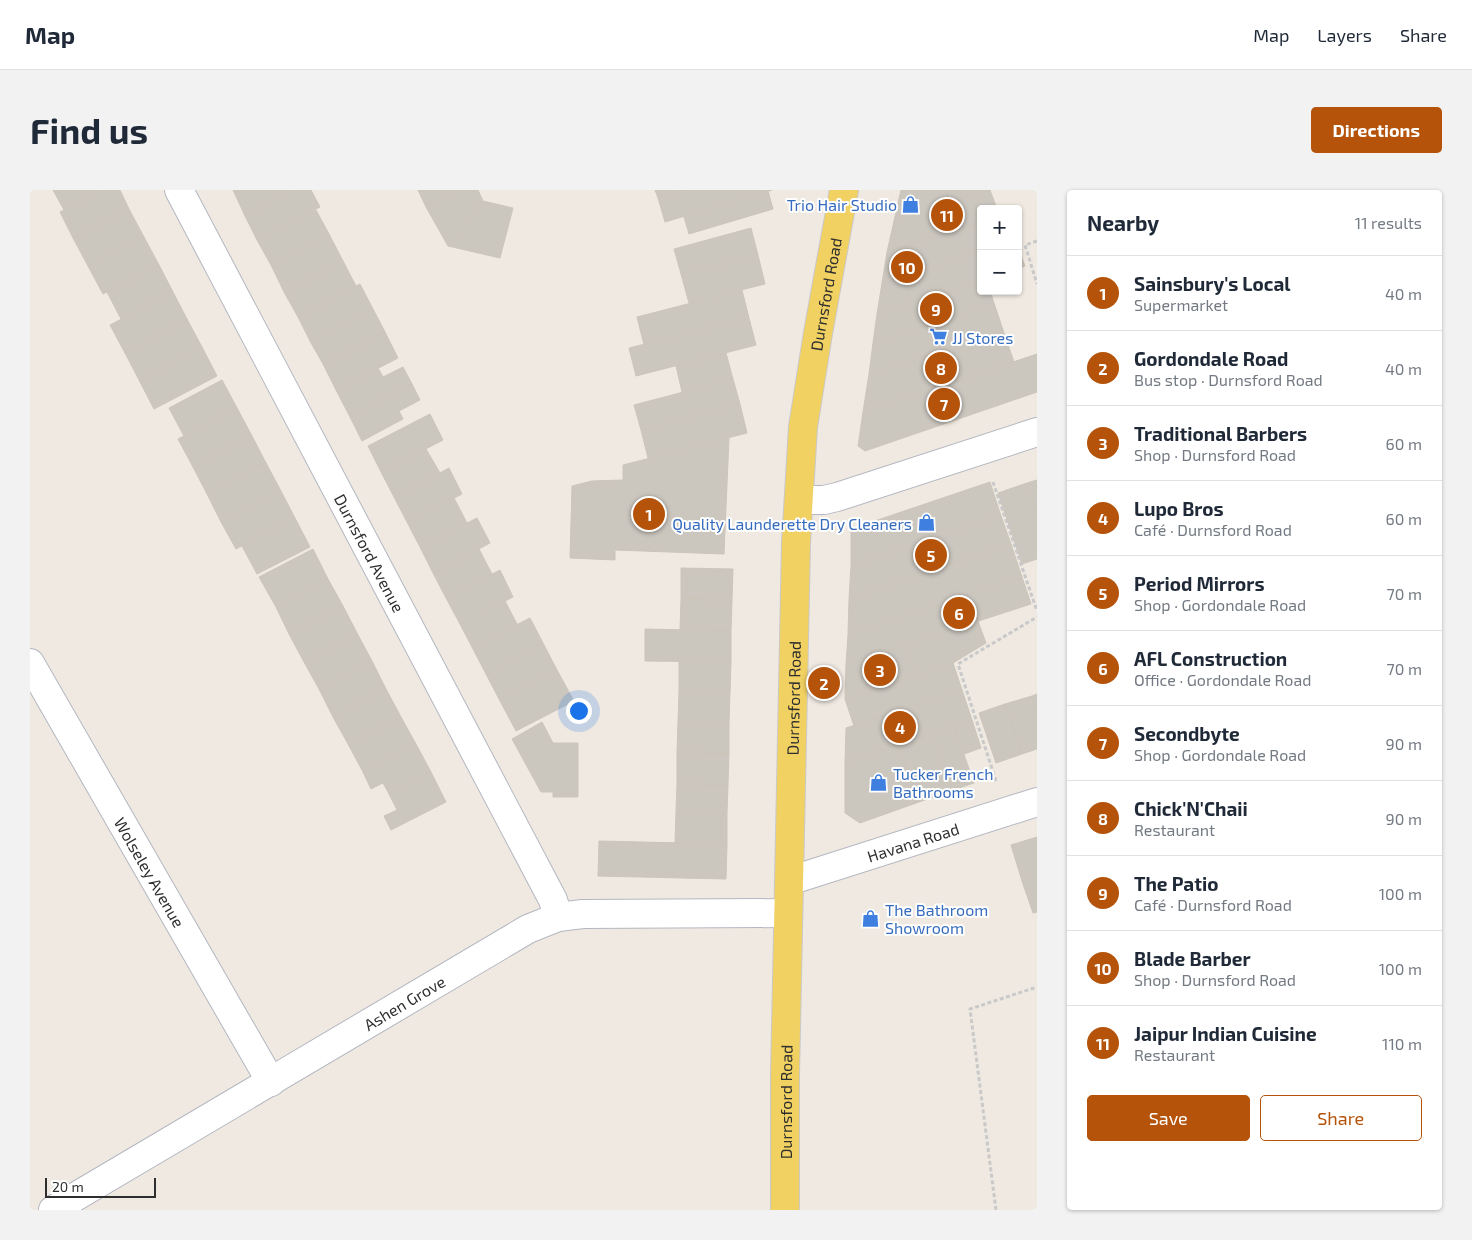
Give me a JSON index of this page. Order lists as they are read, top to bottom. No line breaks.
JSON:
{"streets":{"main road":["Durnsford Road"],"street":["Durnsford Avenue","Havana Road","Wolseley Avenue","Ashen Grove"]},"crossings":[["Durnsford Road","Havana Road"],["Durnsford Road","Ashen Grove"],["Durnsford Avenue","Ashen Grove"],["Wolseley Avenue","Ashen Grove"]],"places":{"shop":["Trio Hair Studio","Quality Launderette Dry Cleaners","Tucker French Bathrooms","The Bathroom Showroom"],"supermarket":["JJ Stores"]},"scale_bar":"20 m","page":{"header":"Map","nav":["Map","Layers","Share"],"buttons":["Directions",["Save","Share"]],"title":"Find us","heading":["Nearby","11 results"],"pins":["11","10","9","8","7","1","5","6","3","2","4"],"map_buttons":["+","−"],"list":[{"mark":"1","name":"Sainsbury's Local","note":"Supermarket","value":"40 m"},{"mark":"2","name":"Gordondale Road","note":"Bus stop · Durnsford Road","value":"40 m"},{"mark":"3","name":"Traditional Barbers","note":"Shop · Durnsford Road","value":"60 m"},{"mark":"4","name":"Lupo Bros","note":"Café · Durnsford Road","value":"60 m"},{"mark":"5","name":"Period Mirrors","note":"Shop · Gordondale Road","value":"70 m"},{"mark":"6","name":"AFL Construction","note":"Office · Gordondale Road","value":"70 m"},{"mark":"7","name":"Secondbyte","note":"Shop · Gordondale Road","value":"90 m"},{"mark":"8","name":"Chick'N'Chaii","note":"Restaurant","value":"90 m"},{"mark":"9","name":"The Patio","note":"Café · Durnsford Road","value":"100 m"},{"mark":"10","name":"Blade Barber","note":"Shop · Durnsford Road","value":"100 m"},{"mark":"11","name":"Jaipur Indian Cuisine","note":"Restaurant","value":"110 m"}],"scale":"20 m"}}
